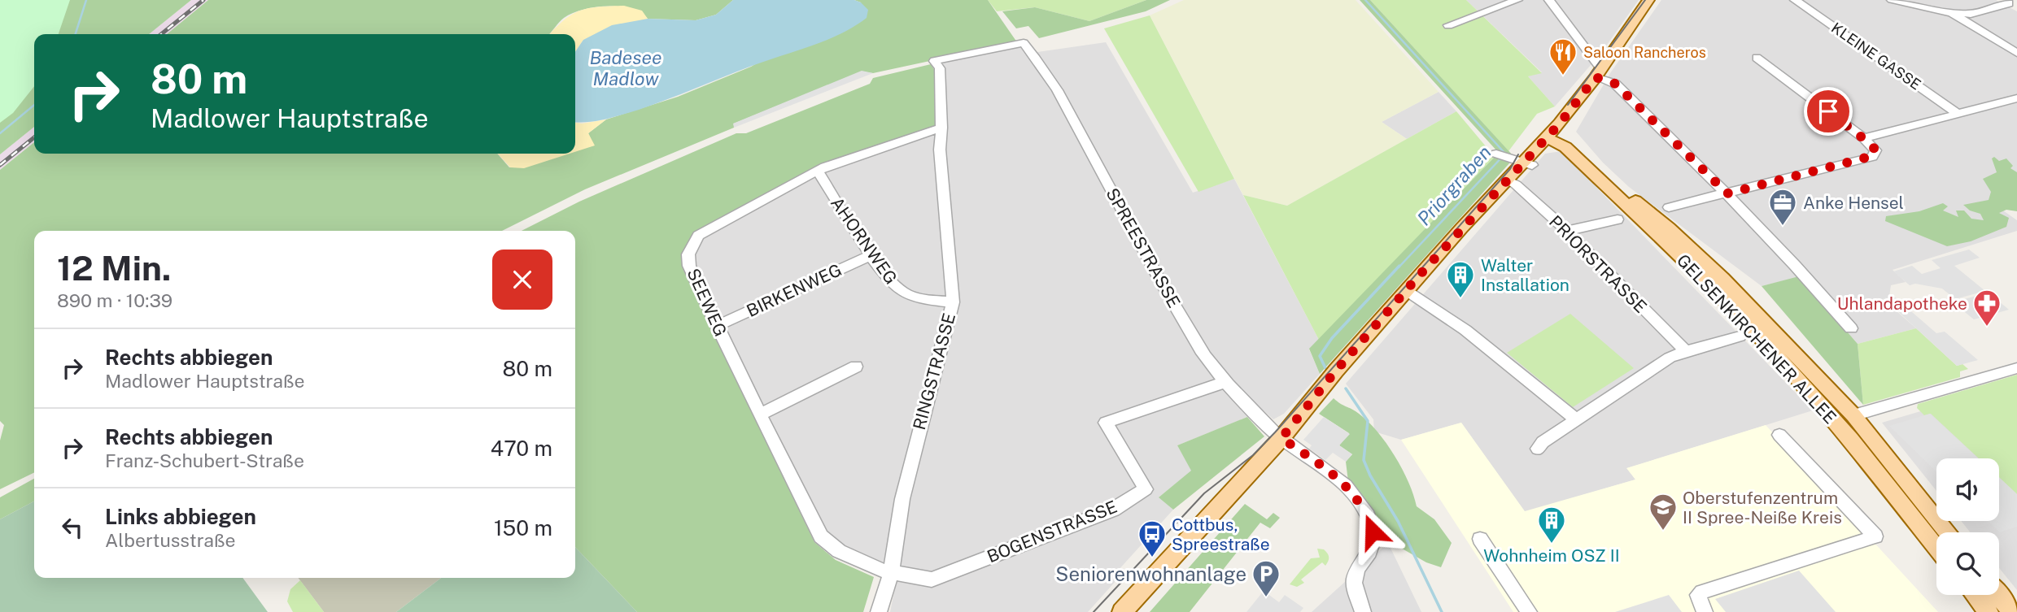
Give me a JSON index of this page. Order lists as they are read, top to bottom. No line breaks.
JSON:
{"streets":{"main road":["GELSENKIRCHENER ALLEE"],"street":["KLEINE GASSE","AHORNWEG","SPREESTRASSE","PRIORSTRASSE","BIRKENWEG","SEEWEG","RINGSTRASSE","BOGENSTRASSE"]},"crossings":[["AHORNWEG","BIRKENWEG"],["AHORNWEG","SEEWEG"],["AHORNWEG","RINGSTRASSE"],["SPREESTRASSE","RINGSTRASSE"],["SPREESTRASSE","BOGENSTRASSE"],["BIRKENWEG","SEEWEG"],["SEEWEG","RINGSTRASSE"],["SEEWEG","BOGENSTRASSE"],["RINGSTRASSE","BOGENSTRASSE"]],"water":["Badesee Madlow","Priorgraben"],"places":{"restaurant":["Saloon Rancheros"],"office":["Anke Hensel"],"building":["Walter Installation","Wohnheim OSZ II"],"pharmacy":["Uhlandapotheke"],"school or university":["Oberstufenzentrum II Spree-Neiße Kreis"],"bus stop":["Cottbus, Spreestraße"],"parking":["Seniorenwohnanlage"]},"page":{"turn":["80 m","Madlower Hauptstraße"],"heading":["12 Min.","890 m · 10:39"],"list":[{"name":"Rechts abbiegen","note":"Madlower Hauptstraße","value":"80 m"},{"name":"Rechts abbiegen","note":"Franz-Schubert-Straße","value":"470 m"},{"name":"Links abbiegen","note":"Albertusstraße","value":"150 m"}]}}
